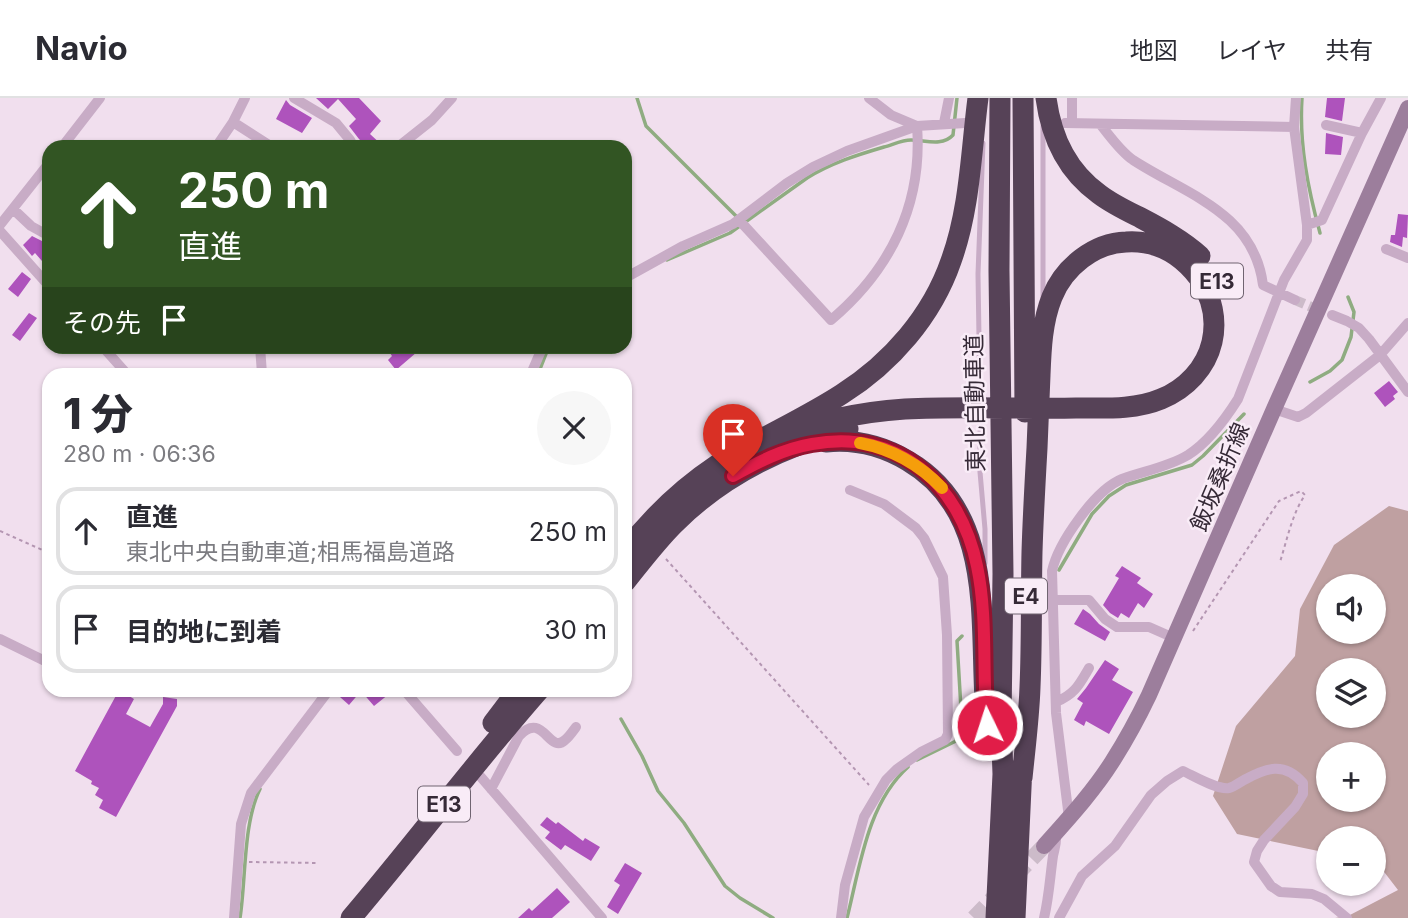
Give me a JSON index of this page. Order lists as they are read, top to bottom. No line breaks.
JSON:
{"streets":{"highway":["E13","東北自動車道","E4"],"main road":["飯坂桑折線"]},"page":{"header":"Navio","nav":["地図","レイヤ","共有"],"turn":["250 m","直進"],"then":"その先","heading":["1 分","280 m · 06:36"],"list":[{"name":"直進","note":"東北中央自動車道;相馬福島道路","value":"250 m"},{"name":"目的地に到着","value":"30 m"}],"map_buttons":["+","−"]}}
